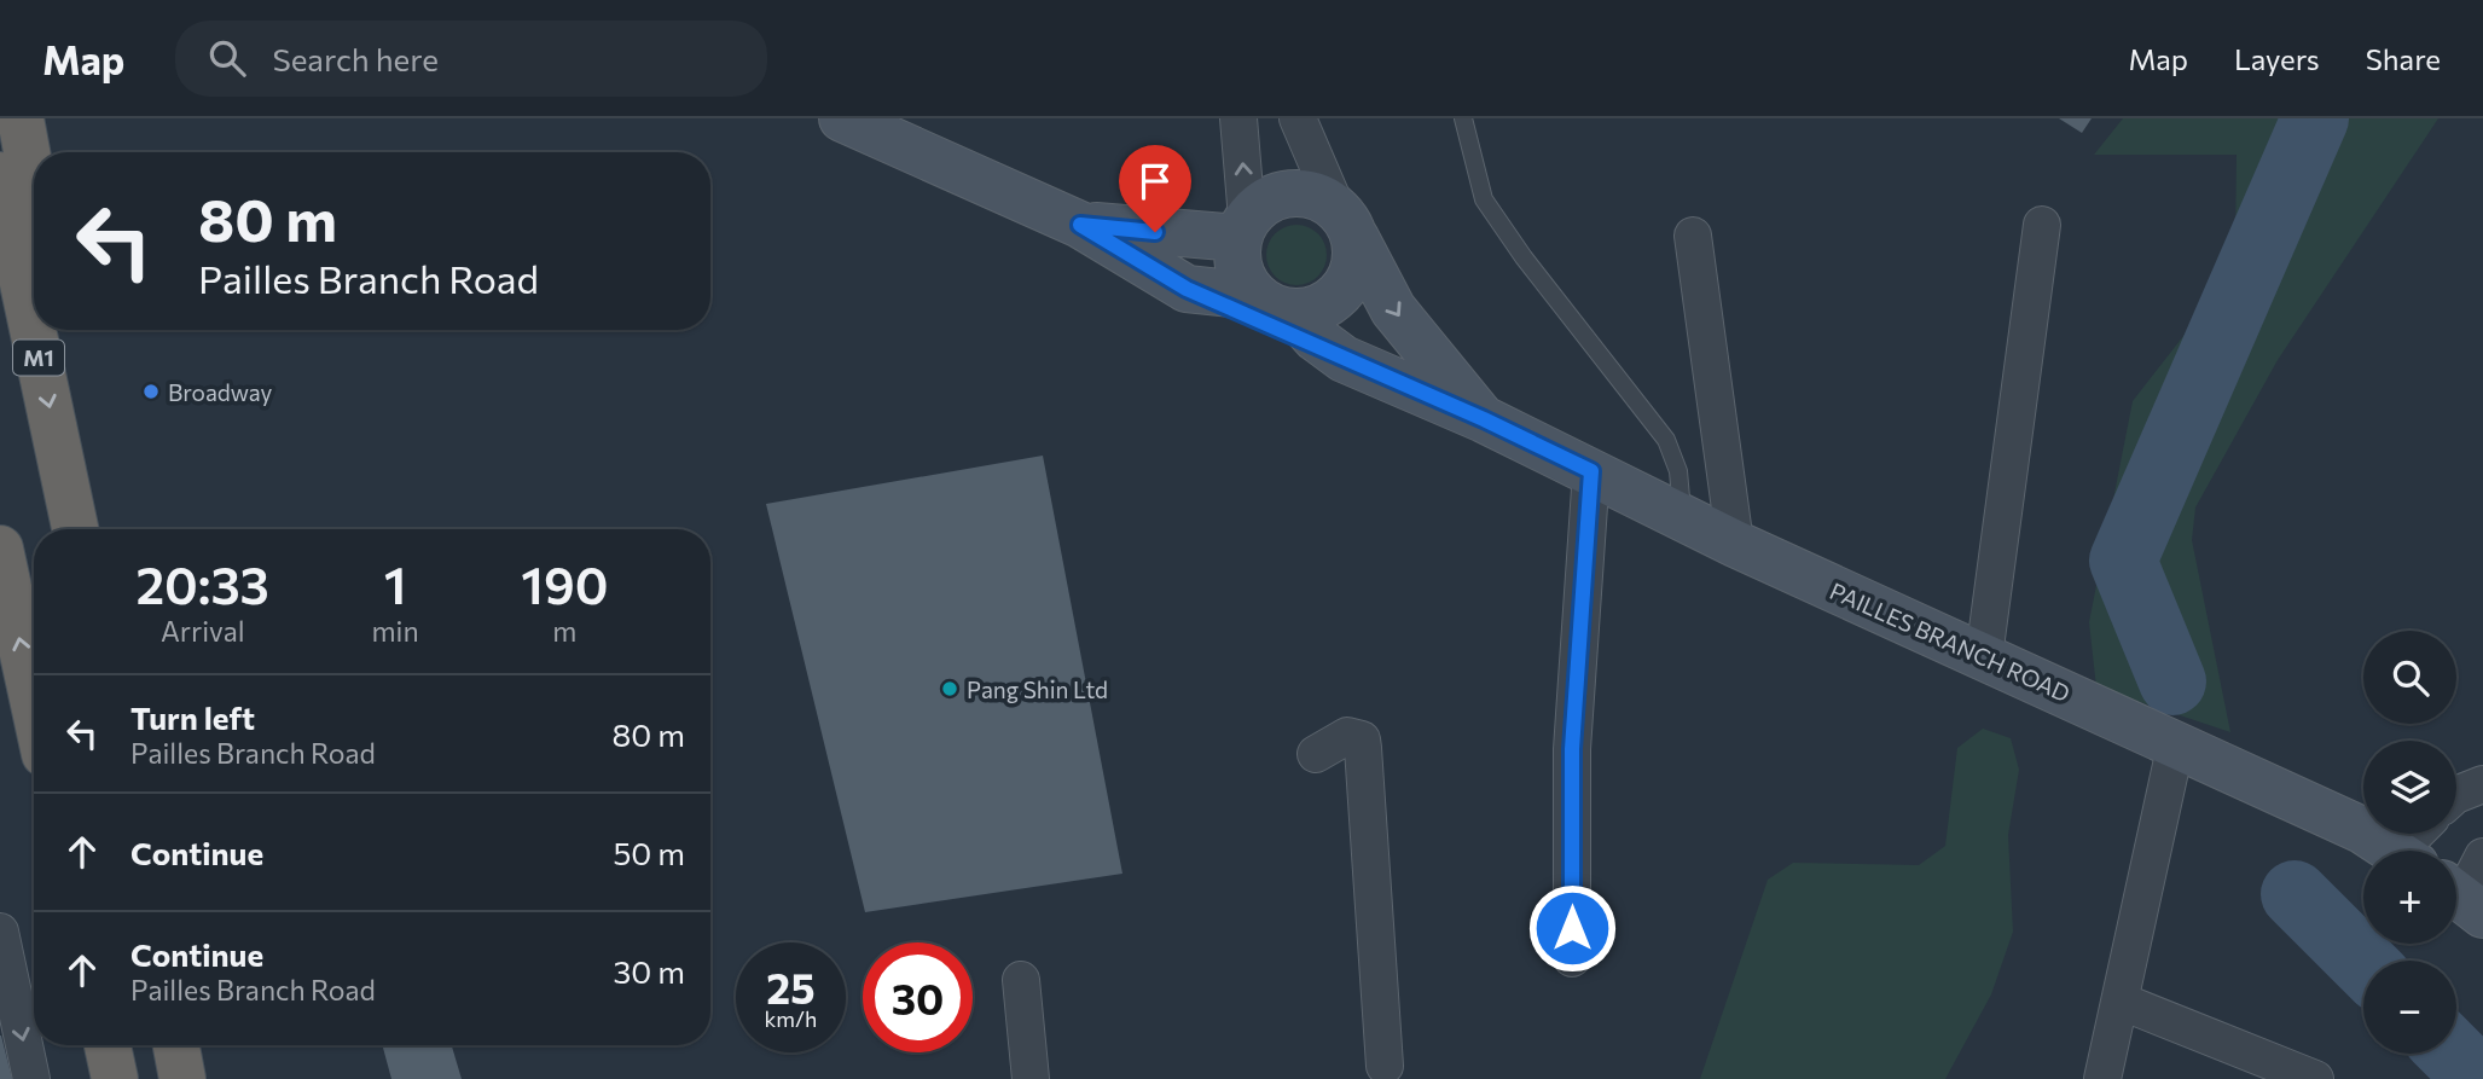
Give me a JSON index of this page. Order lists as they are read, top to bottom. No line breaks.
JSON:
{"streets":{"highway":["M1"],"main road":["PAILLES BRANCH ROAD"]},"places":["Broadway","Pang Shin Ltd"],"page":{"header":"Map","search":"Search here","nav":["Map","Layers","Share"],"turn":["80 m","Pailles Branch Road"],"eta":["20:33","Arrival","1","min","190","m"],"map_buttons":["+","−"],"list":[{"name":"Turn left","note":"Pailles Branch Road","value":"80 m"},{"name":"Continue","value":"50 m"},{"name":"Continue","note":"Pailles Branch Road","value":"30 m"}],"speed":"25 km/h","limit":"30"}}
